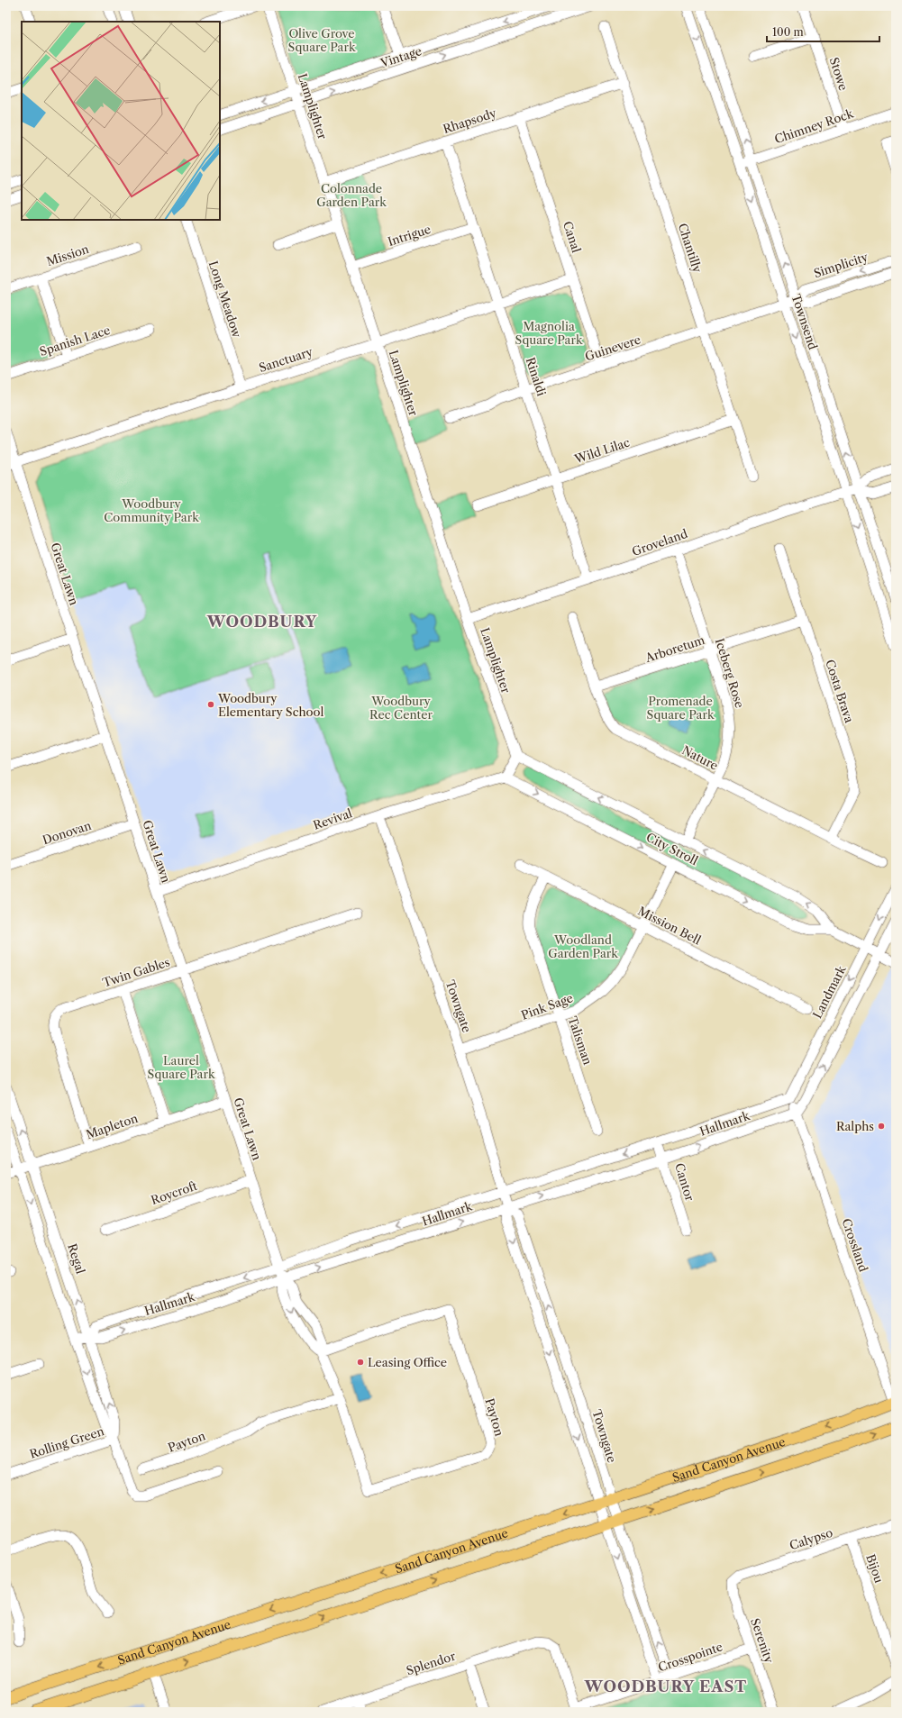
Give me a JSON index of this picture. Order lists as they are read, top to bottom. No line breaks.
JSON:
{"streets":{"main road":["Sand Canyon Avenue"],"street":["Vintage","Stowe","Lamplighter","Rhapsody","Chimney Rock","Intrigue","Canal","Chantilly","Mission","Simplicity","Long Meadow","Townsend","Spanish Lace","Guinevere","Sanctuary","Rinaldi","Wild Lilac","Groveland","Great Lawn","Arboretum","Iceberg Rose","Costa Brava","Nature","Revival","Donovan","City Stroll","Mission Bell","Twin Gables","Landmark","Towngate","Pink Sage","Talisman","Hallmark","Mapleton","Cantor","Roycroft","Crossland","Regal","Payton","Rolling Green","Calypso","Bijou","Serenity","Crosspointe","Splendor"]},"crossings":[["Vintage","Lamplighter"],["Stowe","Chimney Rock"],["Lamplighter","Rhapsody"],["Lamplighter","Intrigue"],["Lamplighter","Sanctuary"],["Lamplighter","Groveland"],["Lamplighter","City Stroll"],["Rhapsody","Canal"],["Rhapsody","Chantilly"],["Rhapsody","Rinaldi"],["Chimney Rock","Townsend"],["Intrigue","Rinaldi"],["Canal","Guinevere"],["Canal","Sanctuary"],["Chantilly","Guinevere"],["Chantilly","Wild Lilac"],["Simplicity","Townsend"],["Simplicity","Guinevere"],["Long Meadow","Sanctuary"],["Townsend","Guinevere"],["Townsend","Groveland"],["Guinevere","Rinaldi"],["Sanctuary","Rinaldi"],["Sanctuary","Great Lawn"],["Rinaldi","Wild Lilac"],["Rinaldi","Groveland"],["Groveland","Iceberg Rose"],["Great Lawn","Revival"],["Great Lawn","Donovan"],["Great Lawn","Twin Gables"],["Great Lawn","Hallmark"],["Great Lawn","Mapleton"],["Great Lawn","Roycroft"],["Great Lawn","Payton"],["Arboretum","Iceberg Rose"],["Arboretum","Costa Brava"],["Arboretum","Nature"],["Iceberg Rose","Nature"],["Iceberg Rose","City Stroll"],["Costa Brava","Nature"],["Revival","City Stroll"],["Revival","Towngate"],["City Stroll","Landmark"],["City Stroll","Pink Sage"],["Mission Bell","Pink Sage"],["Mission Bell","Talisman"],["Twin Gables","Mapleton"],["Landmark","Hallmark"],["Landmark","Crossland"],["Towngate","Pink Sage"],["Towngate","Hallmark"],["Towngate","Sand Canyon Avenue"],["Towngate","Crosspointe"],["Pink Sage","Talisman"],["Hallmark","Cantor"],["Hallmark","Crossland"],["Hallmark","Regal"],["Hallmark","Payton"],["Mapleton","Regal"],["Crossland","Sand Canyon Avenue"],["Regal","Rolling Green"],["Calypso","Bijou"],["Calypso","Serenity"],["Serenity","Crosspointe"],["Crosspointe","Splendor"]],"districts":["WOODBURY","WOODBURY EAST"],"parks":["Olive Grove Square Park","Colonnade Garden Park","Magnolia Square Park","Woodbury Community Park","Woodbury Rec Center","Promenade Square Park","Woodland Garden Park","Laurel Square Park"],"places":["Woodbury Elementary School","Ralphs","Leasing Office"],"scale_bar":"100 m"}
